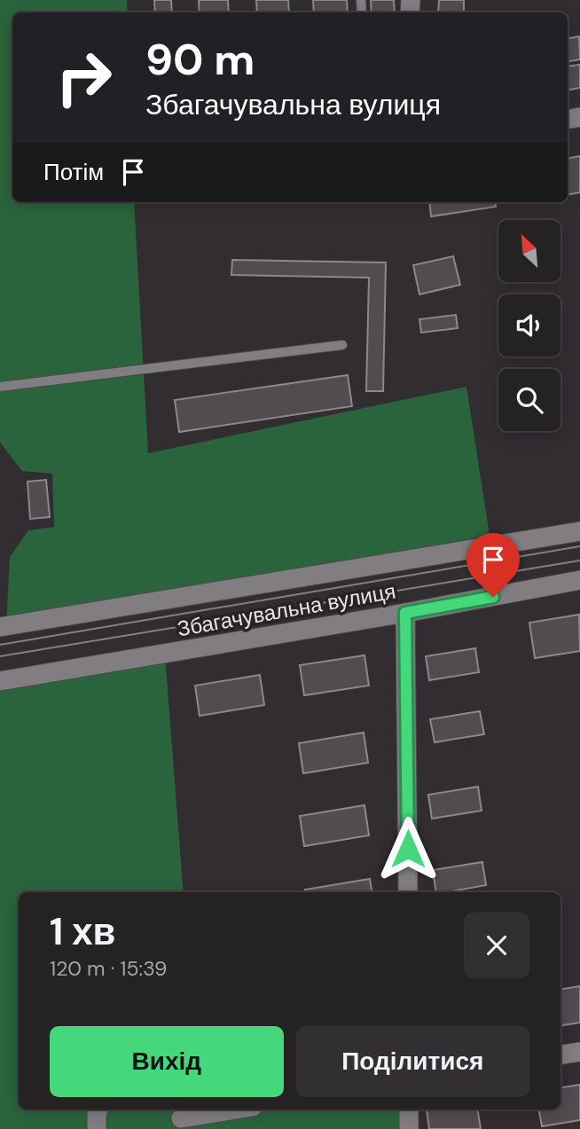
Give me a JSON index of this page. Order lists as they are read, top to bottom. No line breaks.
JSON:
{"streets":{"street":["Збагачувальна вулиця"]},"north":"top left","page":{"turn":["90 m","Збагачувальна вулиця"],"then":"Потім","heading":["1 хв","120 m · 15:39"],"buttons":["Вихід","Поділитися"]}}
